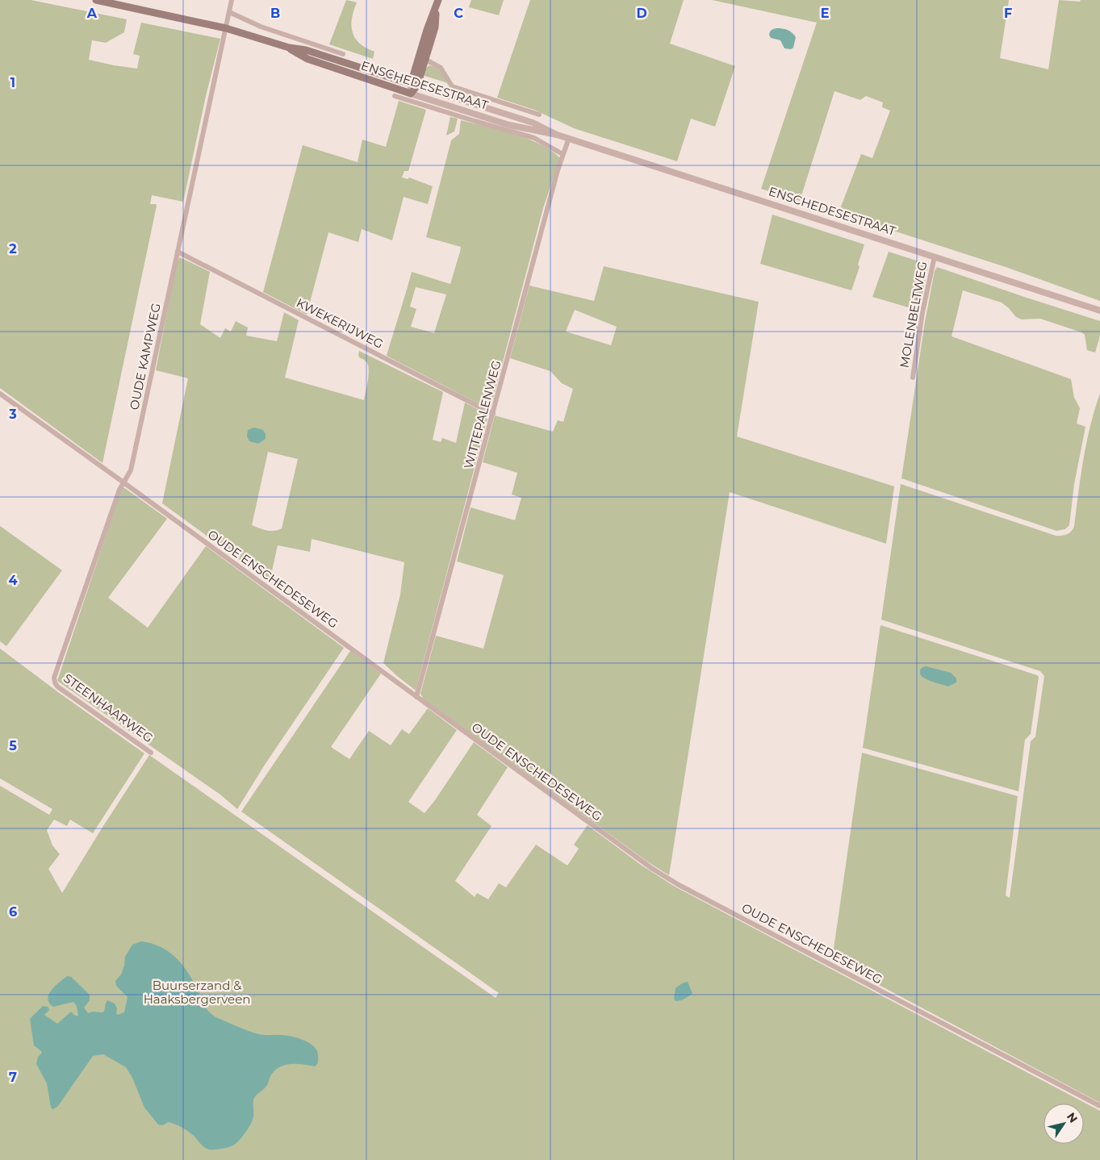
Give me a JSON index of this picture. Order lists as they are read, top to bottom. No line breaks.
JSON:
{"streets":{"main road":["ENSCHEDESESTRAAT"],"street":["MOLENBELTWEG","KWEKERIJWEG","OUDE KAMPWEG","WITTEPALENWEG","OUDE ENSCHEDESEWEG","STEENHAARWEG"]},"crossings":[["ENSCHEDESESTRAAT","MOLENBELTWEG"],["ENSCHEDESESTRAAT","OUDE KAMPWEG"],["ENSCHEDESESTRAAT","WITTEPALENWEG"],["KWEKERIJWEG","OUDE KAMPWEG"],["KWEKERIJWEG","WITTEPALENWEG"],["OUDE KAMPWEG","OUDE ENSCHEDESEWEG"],["OUDE KAMPWEG","STEENHAARWEG"],["WITTEPALENWEG","OUDE ENSCHEDESEWEG"]],"parks":["Buurserzand & Haaksbergerveen"],"north":"top right","grid":{"columns":["A","B","C","D","E","F"],"rows":["1","2","3","4","5","6","7"]}}
